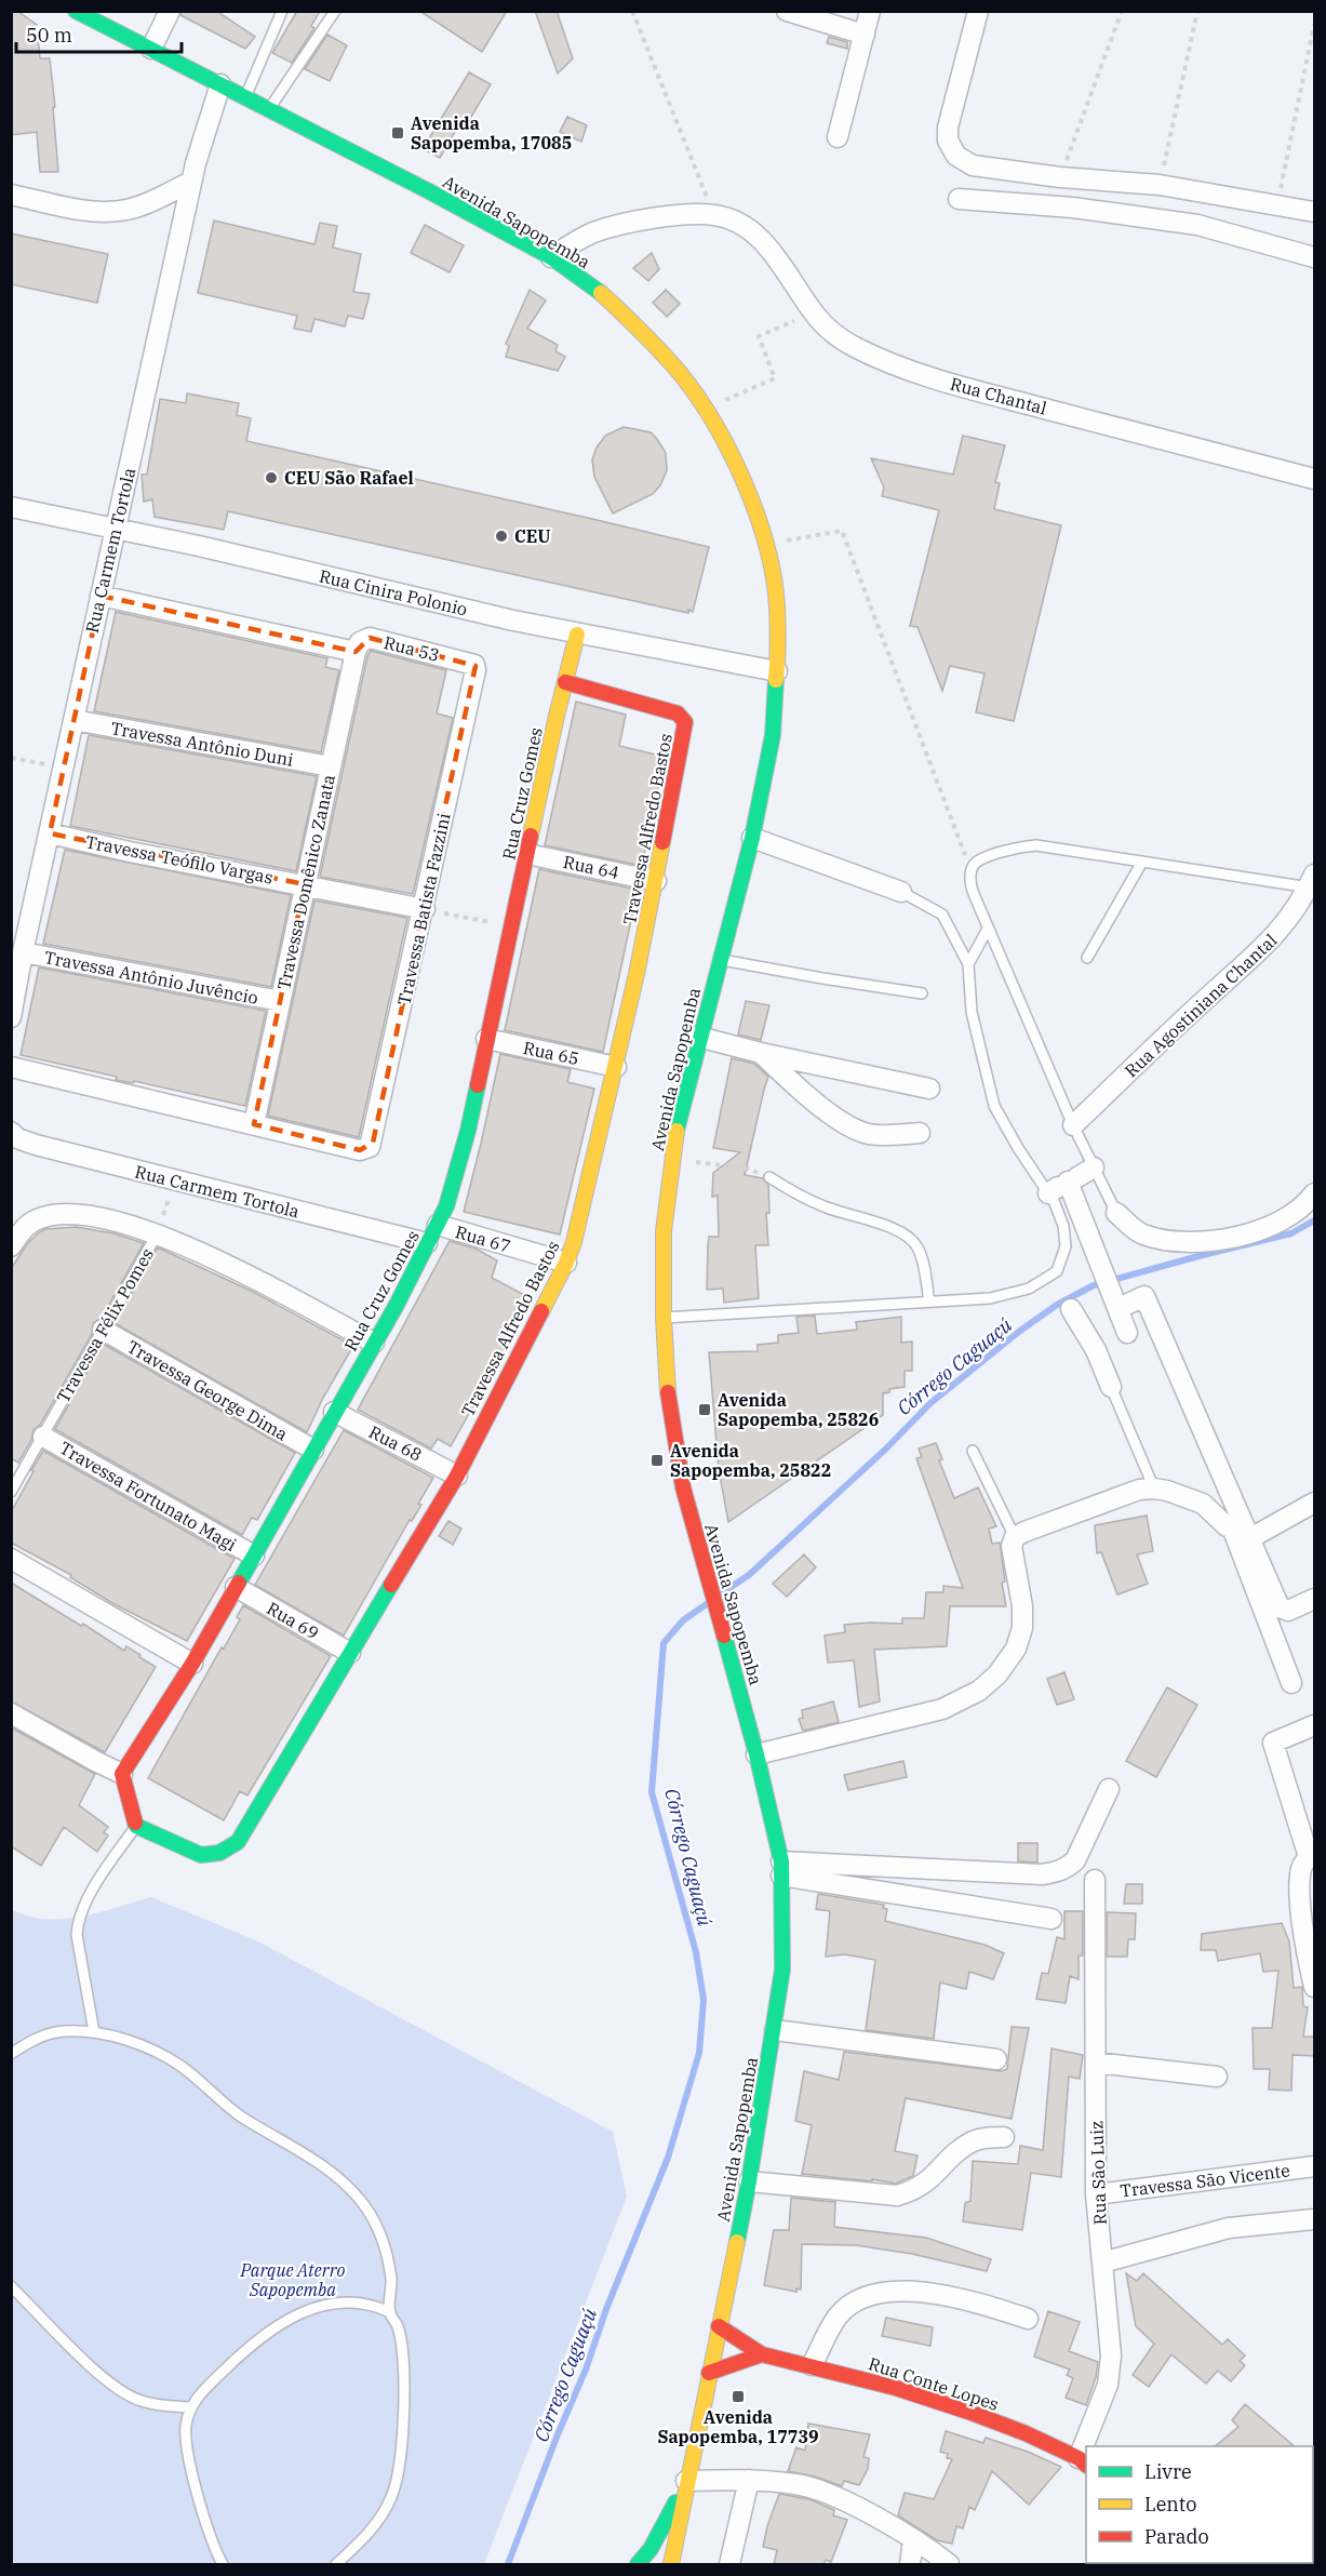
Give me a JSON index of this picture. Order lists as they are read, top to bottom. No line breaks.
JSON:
{"streets":{"street":["Avenida Sapopemba","Rua Chantal","Rua Carmem Tortola","Rua Cinira Polonio","Rua 53","Travessa Antônio Duni","Rua Cruz Gomes","Travessa Alfredo Bastos","Travessa Teófilo Vargas","Rua 64","Travessa Domênico Zanata","Travessa Batista Fazzini","Travessa Antônio Juvêncio","Rua Agostiniana Chantal","Rua 65","Rua 67","Travessa Félix Pomes","Travessa George Dima","Rua 68","Travessa Fortunato Magi","Rua 69","Rua São Luiz","Travessa São Vicente","Rua Conte Lopes"]},"crossings":[["Avenida Sapopemba","Rua Carmem Tortola"],["Avenida Sapopemba","Rua Cinira Polonio"],["Avenida Sapopemba","Rua Conte Lopes"],["Rua Carmem Tortola","Rua Cinira Polonio"],["Rua Carmem Tortola","Travessa Antônio Duni"],["Rua Carmem Tortola","Rua Cruz Gomes"],["Rua Carmem Tortola","Travessa Teófilo Vargas"],["Rua Carmem Tortola","Travessa Antônio Juvêncio"],["Rua Cinira Polonio","Rua Cruz Gomes"],["Rua 53","Travessa Domênico Zanata"],["Rua 53","Travessa Batista Fazzini"],["Travessa Antônio Duni","Travessa Domênico Zanata"],["Rua Cruz Gomes","Travessa Alfredo Bastos"],["Rua Cruz Gomes","Rua 64"],["Rua Cruz Gomes","Rua 65"],["Rua Cruz Gomes","Rua 67"],["Rua Cruz Gomes","Travessa Félix Pomes"],["Rua Cruz Gomes","Travessa George Dima"],["Rua Cruz Gomes","Rua 68"],["Rua Cruz Gomes","Travessa Fortunato Magi"],["Rua Cruz Gomes","Rua 69"],["Travessa Alfredo Bastos","Rua 64"],["Travessa Alfredo Bastos","Rua 65"],["Travessa Alfredo Bastos","Rua 67"],["Travessa Alfredo Bastos","Rua 68"],["Travessa Alfredo Bastos","Rua 69"],["Travessa Teófilo Vargas","Travessa Domênico Zanata"],["Travessa Teófilo Vargas","Travessa Batista Fazzini"],["Travessa Domênico Zanata","Travessa Batista Fazzini"],["Travessa Domênico Zanata","Travessa Antônio Juvêncio"],["Travessa Félix Pomes","Travessa George Dima"],["Travessa Félix Pomes","Travessa Fortunato Magi"],["Rua São Luiz","Travessa São Vicente"]],"water":["Córrego Caguaçú"],"parks":["Parque Aterro Sapopemba"],"places":{"transit":["Avenida Sapopemba, 17085","Avenida Sapopemba, 25826","Avenida Sapopemba, 25822","Avenida Sapopemba, 17739"],"other":["CEU São Rafael","CEU"]},"legend":["Livre","Lento","Parado"],"scale_bar":"50 m"}
